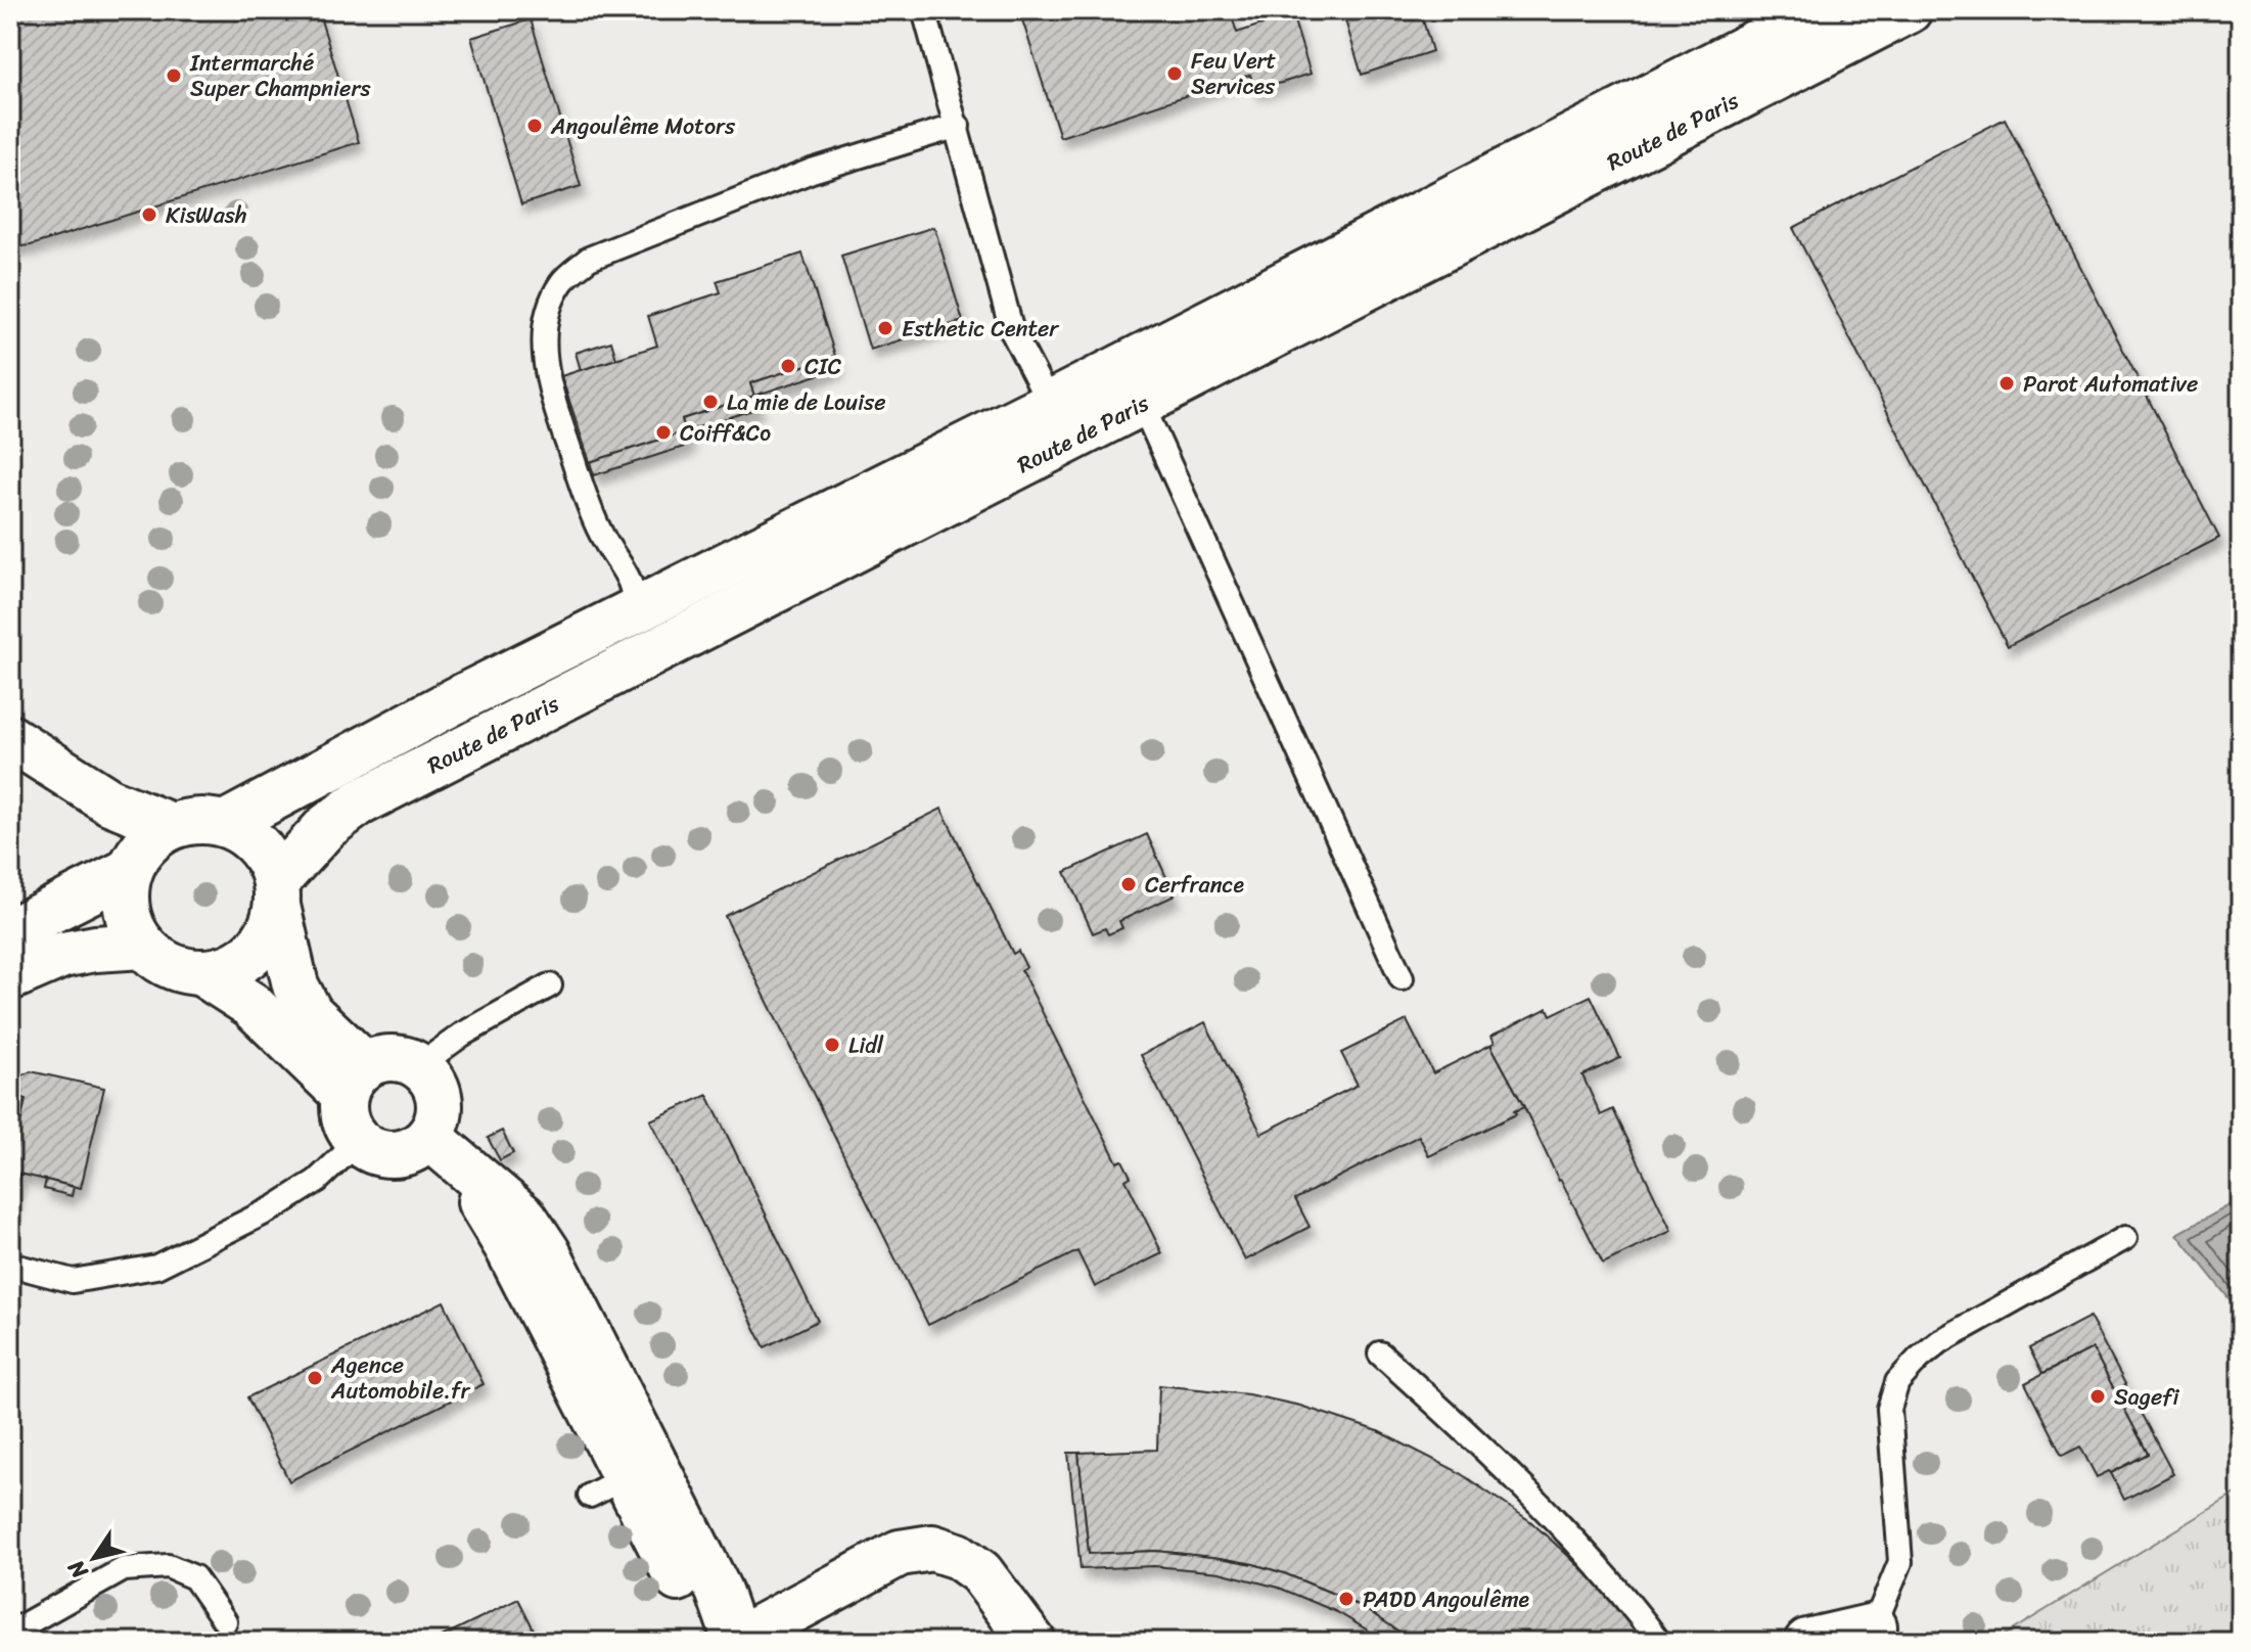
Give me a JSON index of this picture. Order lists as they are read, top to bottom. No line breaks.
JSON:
{"streets":{"main road":["Route de Paris"]},"places":["Feu Vert Services","Intermarché Super Champniers","Angoulême Motors","KisWash","Esthetic Center","CIC","Parot Automative","La mie de Louise","Coiff&Co","Cerfrance","Lidl","Agence Automobile.fr","Sagefi","PADD Angoulême"],"north":"bottom left"}
